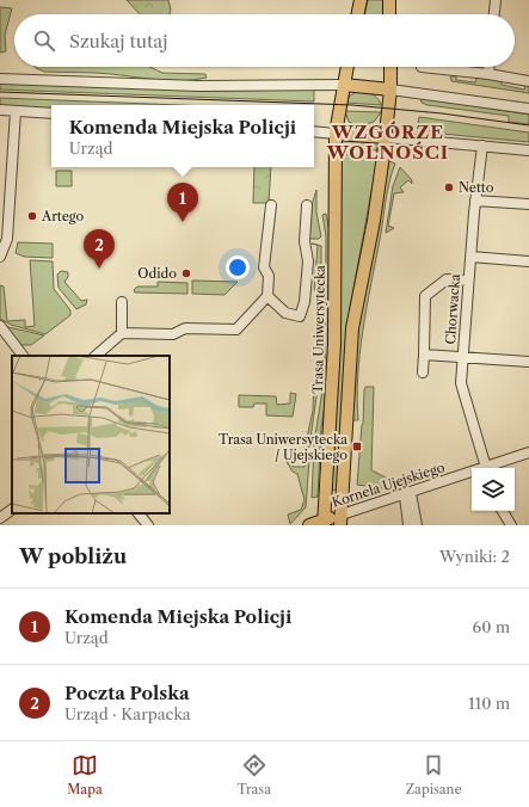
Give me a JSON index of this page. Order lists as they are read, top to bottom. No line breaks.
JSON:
{"streets":{"main road":["Trasa Uniwersytecka","Kornela Ujejskiego"],"street":["Chorwacka"]},"crossings":[["Trasa Uniwersytecka","Kornela Ujejskiego"]],"districts":["WZGÓRZE WOLNOŚCI"],"places":{"other":["Netto","Artego","Odido"],"transit":["Trasa Uniwersytecka / Ujejskiego"]},"page":{"search":"Szukaj tutaj","popup":["Komenda Miejska Policji","Urząd"],"pins":["1","2"],"heading":["W pobliżu","Wyniki: 2"],"list":[{"mark":"1","name":"Komenda Miejska Policji","note":"Urząd","value":"60 m"},{"mark":"2","name":"Poczta Polska","note":"Urząd · Karpacka","value":"110 m"}],"nav":["Mapa","Trasa","Zapisane"]}}
